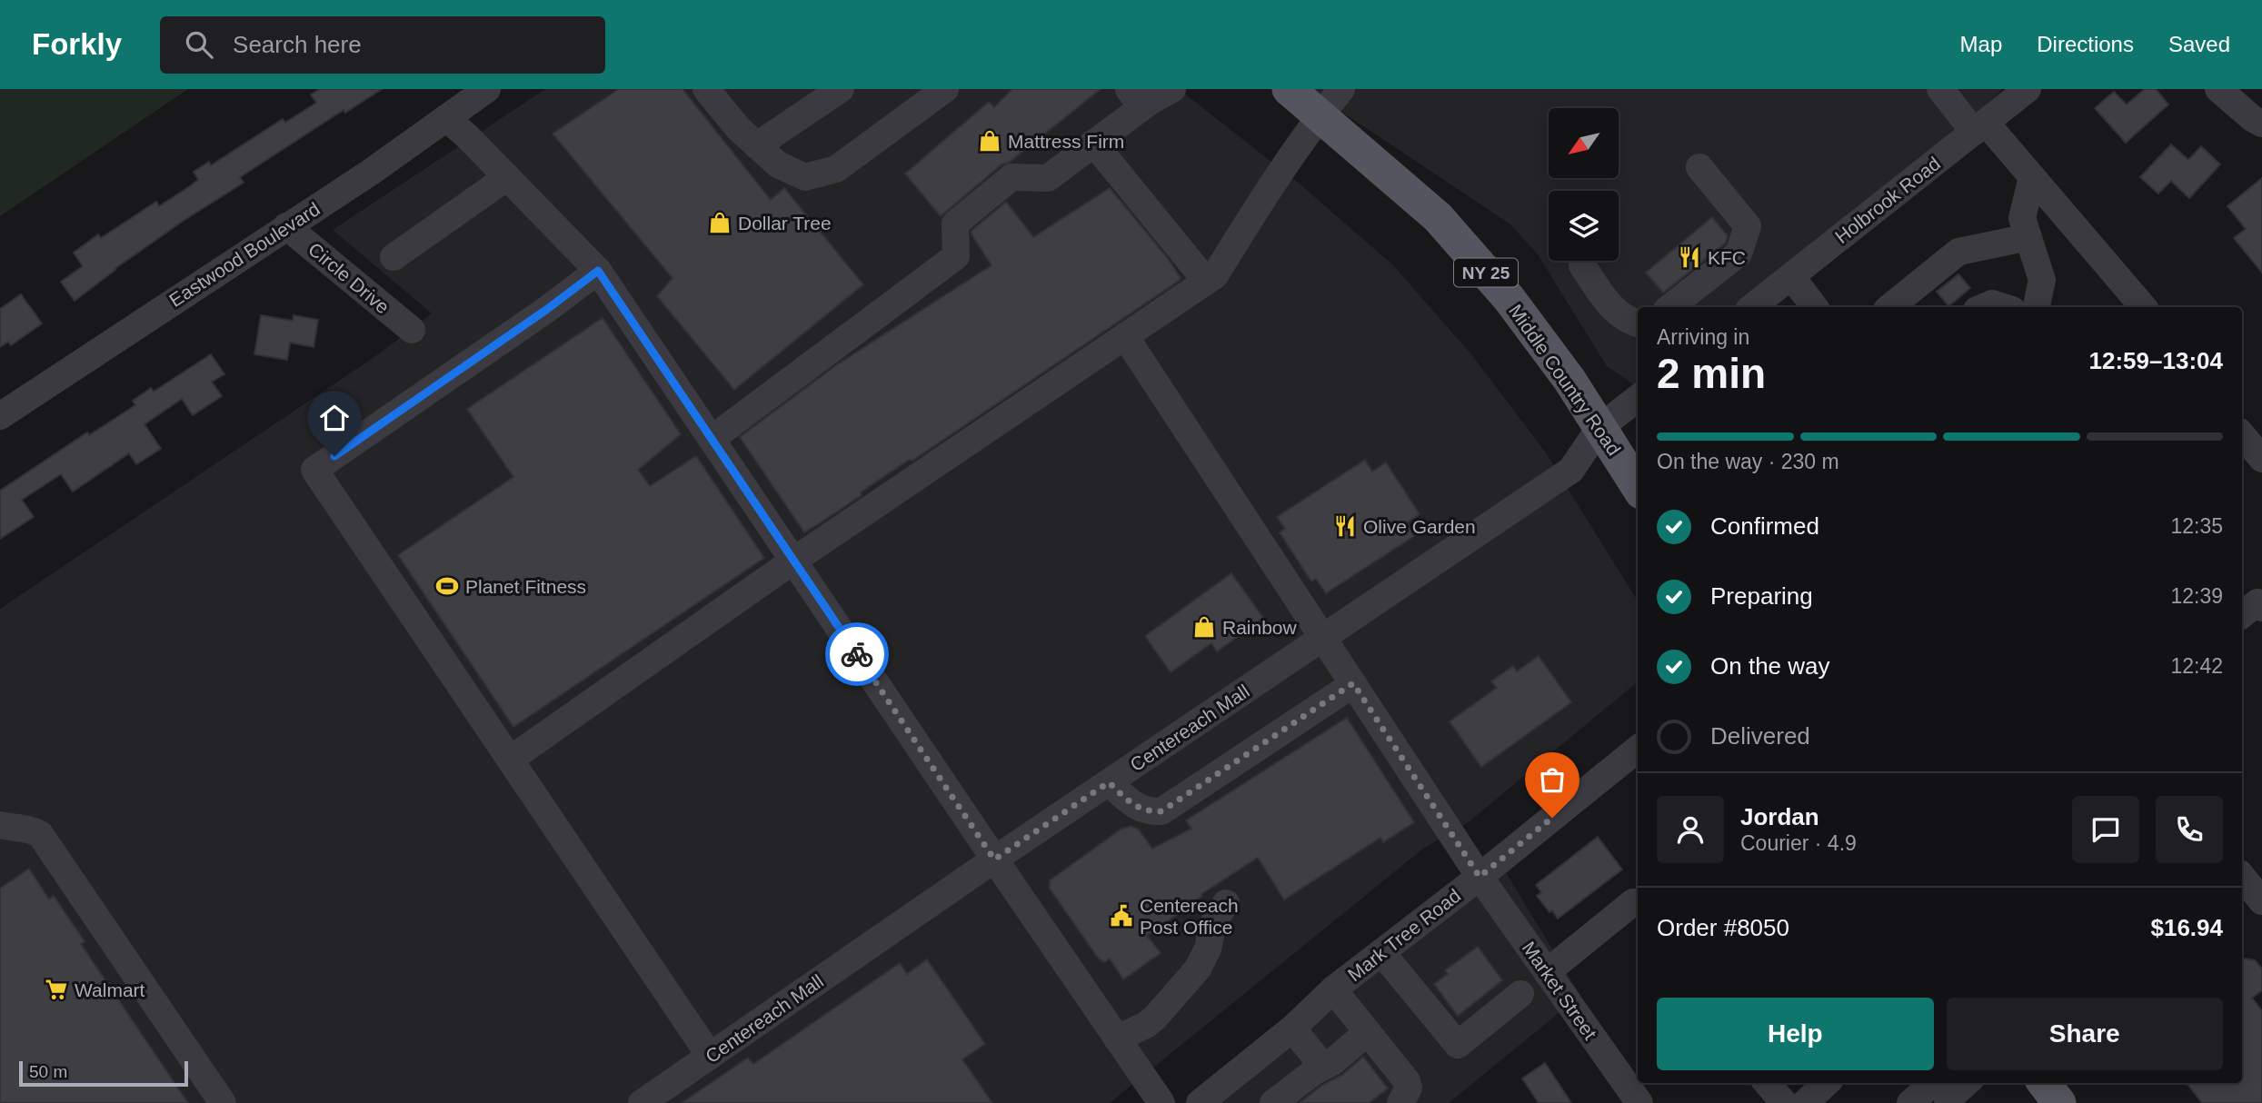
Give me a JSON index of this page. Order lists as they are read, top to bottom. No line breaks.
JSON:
{"streets":{"main road":["NY 25","Middle Country Road"],"street":["Holbrook Road","Eastwood Boulevard","Circle Drive","Centereach Mall","Mark Tree Road","Market Street"]},"crossings":[["Eastwood Boulevard","Circle Drive"],["Middle Country Road","Centereach Mall"],["Centereach Mall","Market Street"],["Mark Tree Road","Market Street"]],"places":{"shop":["Mattress Firm","Dollar Tree","Rainbow"],"restaurant":["KFC","Olive Garden"],"sports":["Planet Fitness"],"public building":["Centereach Post Office"],"supermarket":["Walmart"]},"scale_bar":"50 m","north":"bottom left","page":{"header":"Forkly","search":"Search here","nav":["Map","Directions","Saved"],"heading":["2 min","Arriving in","12:59–13:04"],"panel":["Jordan","Courier · 4.9","Order #8050","$16.94"],"bar":"On the way · 230 m","list":[["Confirmed","12:35"],["Preparing","12:39"],["On the way","12:42"],"Delivered"],"buttons":["Help","Share"],"scale":"50 m"}}
